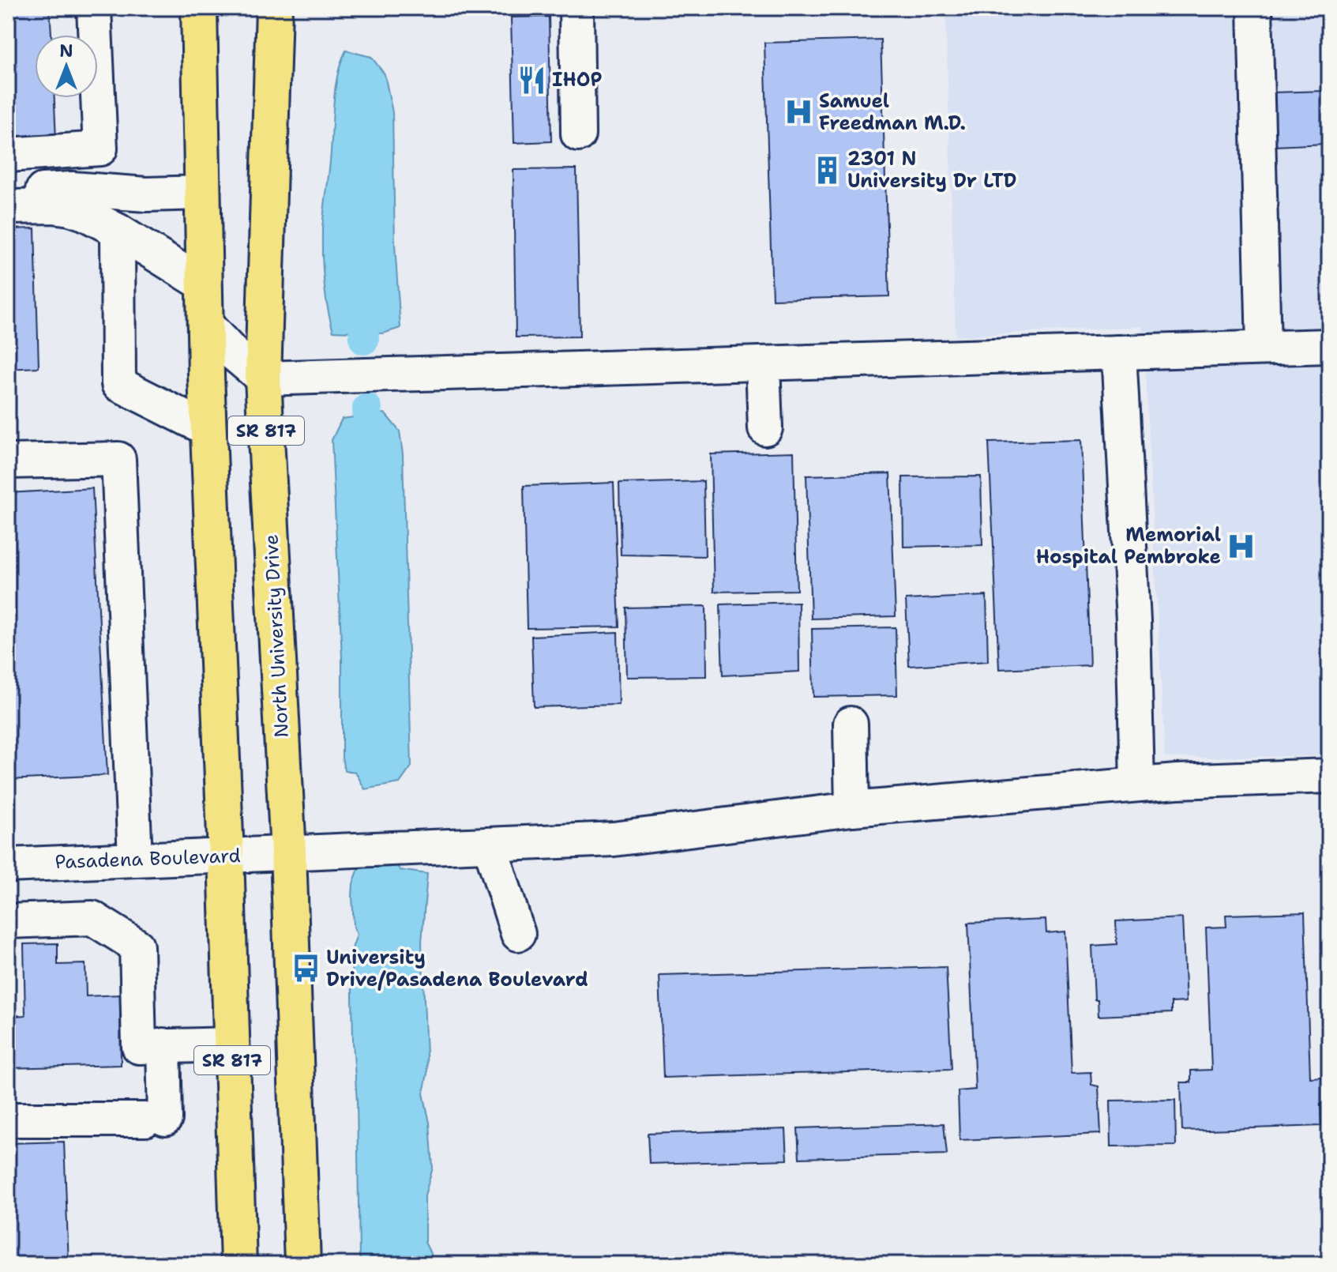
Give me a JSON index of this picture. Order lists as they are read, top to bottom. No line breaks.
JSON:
{"streets":{"main road":["SR 817","North University Drive"],"street":["Pasadena Boulevard"]},"crossings":[["SR 817","Pasadena Boulevard"],["North University Drive","Pasadena Boulevard"]],"places":{"restaurant":["IHOP"],"hospital":["Samuel Freedman M.D.","Memorial Hospital Pembroke"],"building":["2301 N University Dr LTD"],"bus stop":["University Drive/Pasadena Boulevard"]},"north":"top"}
